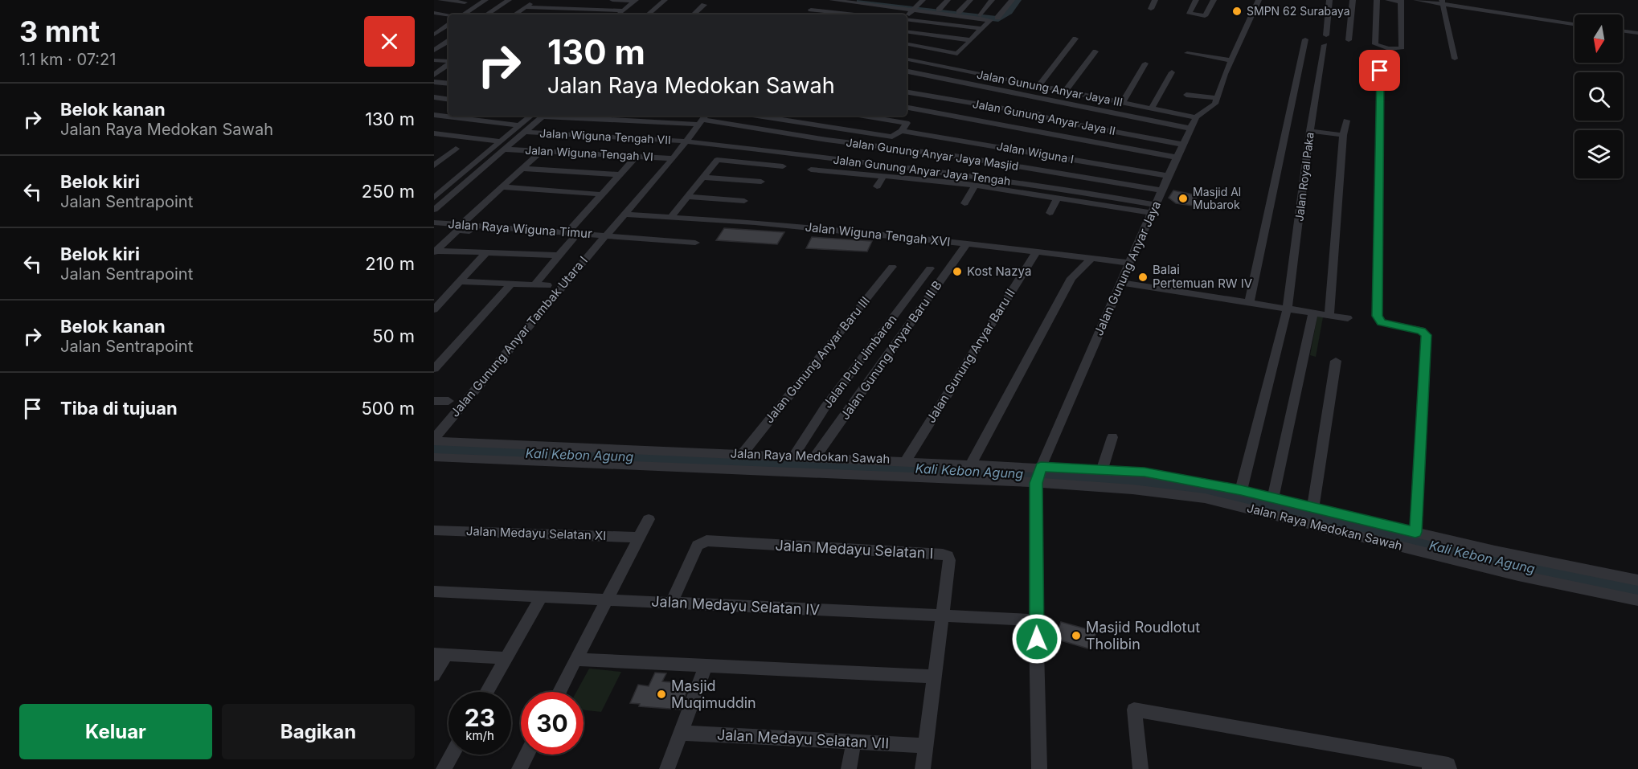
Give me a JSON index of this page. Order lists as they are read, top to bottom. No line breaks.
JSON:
{"streets":{"street":["Jalan Gunung Anyar Jaya III","Jalan Gunung Anyar Jaya II","Jalan Wiguna Tengah VII","Jalan Wiguna I","Jalan Wiguna Tengah VI","Jalan Gunung Anyar Jaya Masjid","Jalan Gunung Anyar Jaya Tengah","Jalan Royal Paka","Jalan Raya Wiguna Timur","Jalan Wiguna Tengah XVI","Jalan Gunung Anyar Jaya","Jalan Gunung Anyar Tambak Utara I","Jalan Gunung Anyar Baru II B","Jalan Gunung Anyar Baru II","Jalan Gunung Anyar Baru III","Jalan Puri Jimbaran","Jalan Raya Medokan Sawah","Jalan Medayu Selatan XI","Jalan Medayu Selatan I","Jalan Medayu Selatan IV","Jalan Medayu Selatan VII"]},"crossings":[["Jalan Gunung Anyar Jaya III","Jalan Gunung Anyar Jaya"],["Jalan Gunung Anyar Jaya II","Jalan Gunung Anyar Jaya"],["Jalan Wiguna Tengah VII","Jalan Gunung Anyar Jaya Tengah"],["Jalan Wiguna Tengah VII","Jalan Raya Wiguna Timur"],["Jalan Wiguna Tengah VII","Jalan Gunung Anyar Tambak Utara I"],["Jalan Wiguna I","Jalan Gunung Anyar Jaya"],["Jalan Wiguna Tengah VI","Jalan Raya Wiguna Timur"],["Jalan Wiguna Tengah VI","Jalan Gunung Anyar Tambak Utara I"],["Jalan Gunung Anyar Jaya Masjid","Jalan Gunung Anyar Jaya"],["Jalan Gunung Anyar Jaya Masjid","Jalan Gunung Anyar Tambak Utara I"],["Jalan Gunung Anyar Jaya Tengah","Jalan Gunung Anyar Jaya"],["Jalan Gunung Anyar Jaya Tengah","Jalan Gunung Anyar Tambak Utara I"],["Jalan Royal Paka","Jalan Raya Medokan Sawah"],["Jalan Raya Wiguna Timur","Jalan Gunung Anyar Tambak Utara I"],["Jalan Wiguna Tengah XVI","Jalan Gunung Anyar Jaya"],["Jalan Wiguna Tengah XVI","Jalan Gunung Anyar Tambak Utara I"],["Jalan Wiguna Tengah XVI","Jalan Gunung Anyar Baru II B"],["Jalan Wiguna Tengah XVI","Jalan Gunung Anyar Baru II"],["Jalan Gunung Anyar Jaya","Jalan Raya Medokan Sawah"],["Jalan Gunung Anyar Tambak Utara I","Jalan Raya Medokan Sawah"],["Jalan Gunung Anyar Baru II B","Jalan Raya Medokan Sawah"],["Jalan Gunung Anyar Baru II","Jalan Raya Medokan Sawah"],["Jalan Gunung Anyar Baru III","Jalan Raya Medokan Sawah"],["Jalan Puri Jimbaran","Jalan Raya Medokan Sawah"],["Jalan Medayu Selatan I","Jalan Medayu Selatan IV"],["Jalan Medayu Selatan I","Jalan Medayu Selatan VII"]],"water":["Kali Kebon Agung"],"places":["SMPN 62 Surabaya","Masjid Al Mubarok","Kost Nazya","Balai Pertemuan RW IV","Masjid Roudlotut Tholibin","Masjid Muqimuddin"],"north":"bottom","page":{"heading":["3 mnt","1.1 km · 07:21"],"turn":["130 m","Jalan Raya Medokan Sawah"],"list":[{"name":"Belok kanan","note":"Jalan Raya Medokan Sawah","value":"130 m"},{"name":"Belok kiri","note":"Jalan Sentrapoint","value":"250 m"},{"name":"Belok kiri","note":"Jalan Sentrapoint","value":"210 m"},{"name":"Belok kanan","note":"Jalan Sentrapoint","value":"50 m"},{"name":"Tiba di tujuan","value":"500 m"}],"speed":"23 km/h","limit":"30","buttons":["Keluar","Bagikan"]}}
